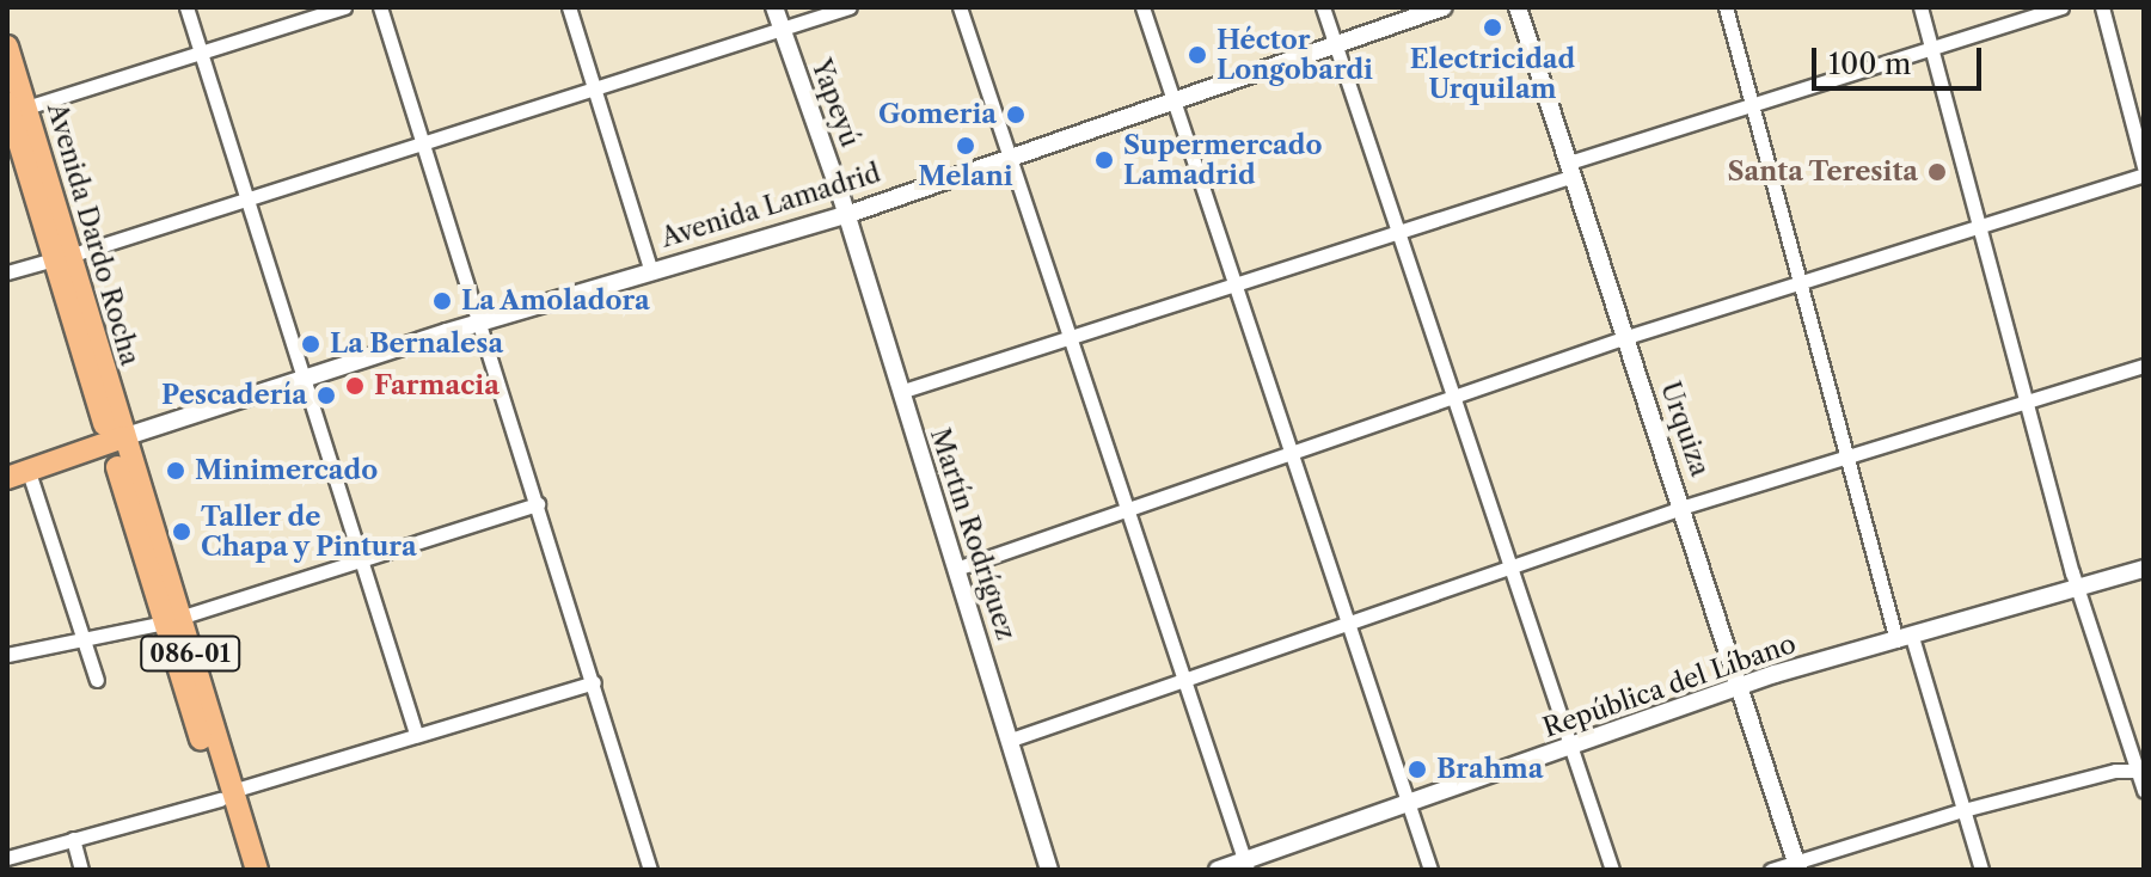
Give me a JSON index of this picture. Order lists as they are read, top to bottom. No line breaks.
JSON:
{"streets":{"main road":["Avenida Lamadrid","Avenida Dardo Rocha","086-01"],"street":["Yapeyú","Urquiza","Martín Rodríguez","República del Líbano"]},"crossings":[["Yapeyú","Avenida Lamadrid"],["Yapeyú","Martín Rodríguez"],["Avenida Lamadrid","Avenida Dardo Rocha"],["Avenida Lamadrid","Martín Rodríguez"],["Avenida Lamadrid","086-01"],["Avenida Dardo Rocha","086-01"],["Urquiza","República del Líbano"]],"places":["Electricidad Urquilam","Héctor Longobardi","Gomeria","Melani","Supermercado Lamadrid","Santa Teresita","La Amoladora","La Bernalesa","Farmacia","Pescadería","Minimercado","Taller de Chapa y Pintura","Brahma"],"scale_bar":"100 m"}
